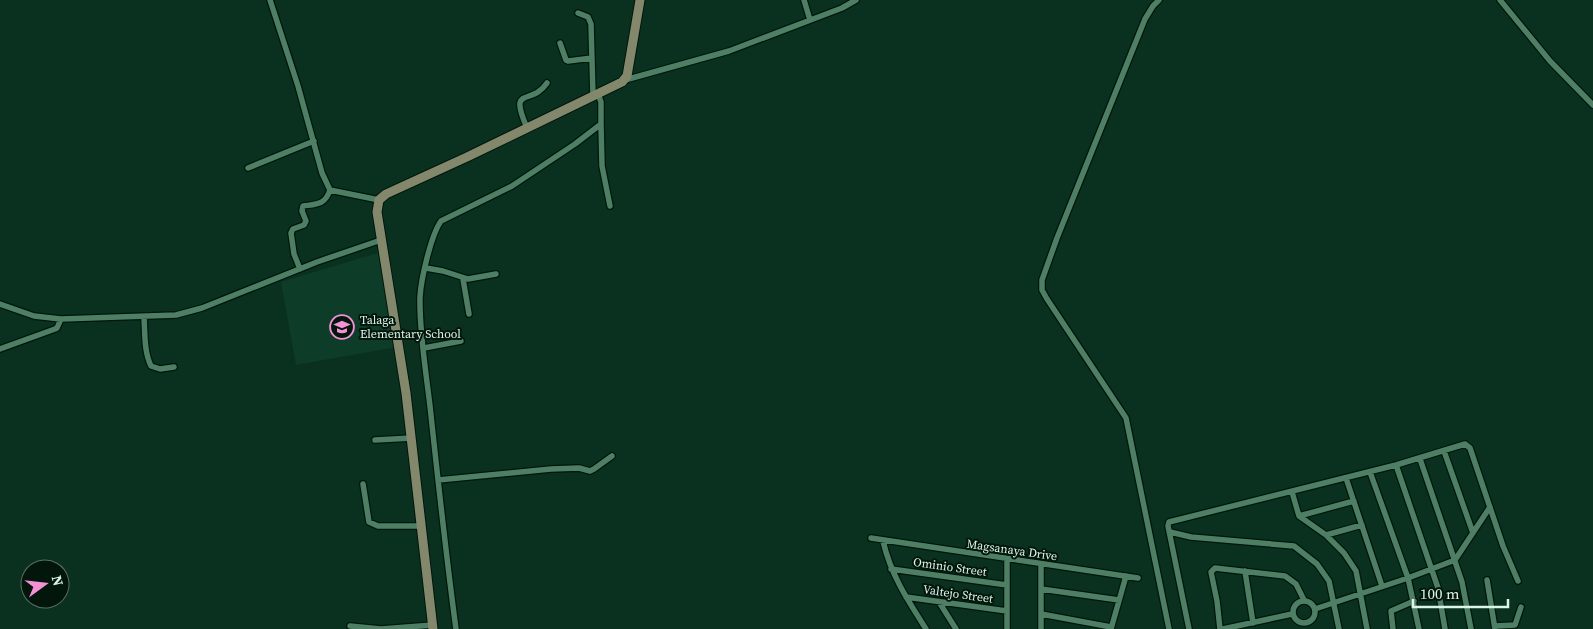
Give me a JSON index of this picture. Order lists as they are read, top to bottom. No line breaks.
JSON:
{"streets":{"street":["Magsanaya Drive","Ominio Street","Valtejo Street"]},"places":{"school or university":["Talaga Elementary School"]},"scale_bar":"100 m","north":"right"}
